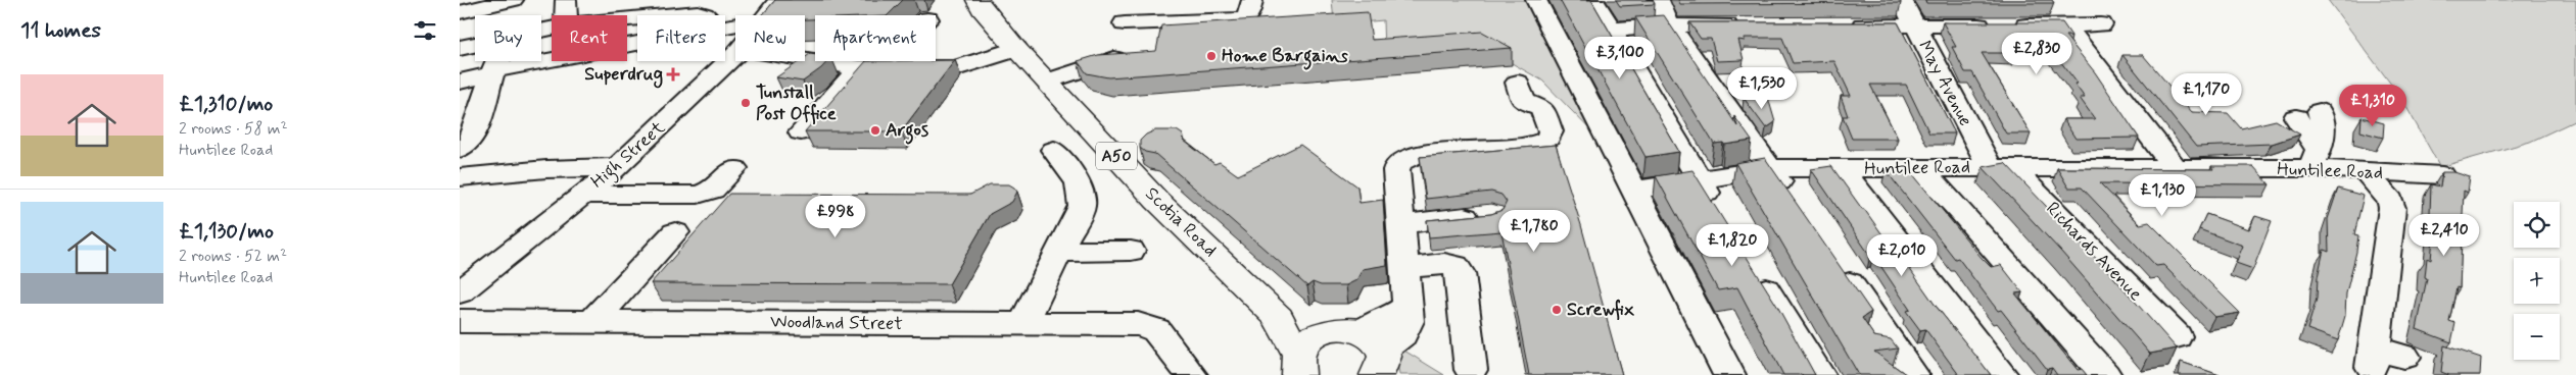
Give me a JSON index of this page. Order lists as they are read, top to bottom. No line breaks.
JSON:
{"streets":{"main road":["A50","Scotia Road"],"street":["May Avenue","High Street","Huntilee Road","Richards Avenue","Woodland Street"]},"crossings":[["May Avenue","Huntilee Road"],["May Avenue","Richards Avenue"],["Huntilee Road","Richards Avenue"]],"places":{"other":["Home Bargains","Tunstall Post Office","Argos","Screwfix"],"health":["Superdrug"]},"page":{"heading":"11 homes","chip":["Buy","Rent","Filters","New","Apartment"],"price":["£2,830","£3,100","£1,530","£1,170","£1,310","£1,130","£998","£1,780","£2,410","£1,820","£2,010"],"list":[{"name":"£1,310/mo","note":"2 rooms · 58 m² · Huntilee Road"},{"name":"£1,130/mo","note":"2 rooms · 52 m² · Huntilee Road"}],"map_buttons":["+","−"]}}
